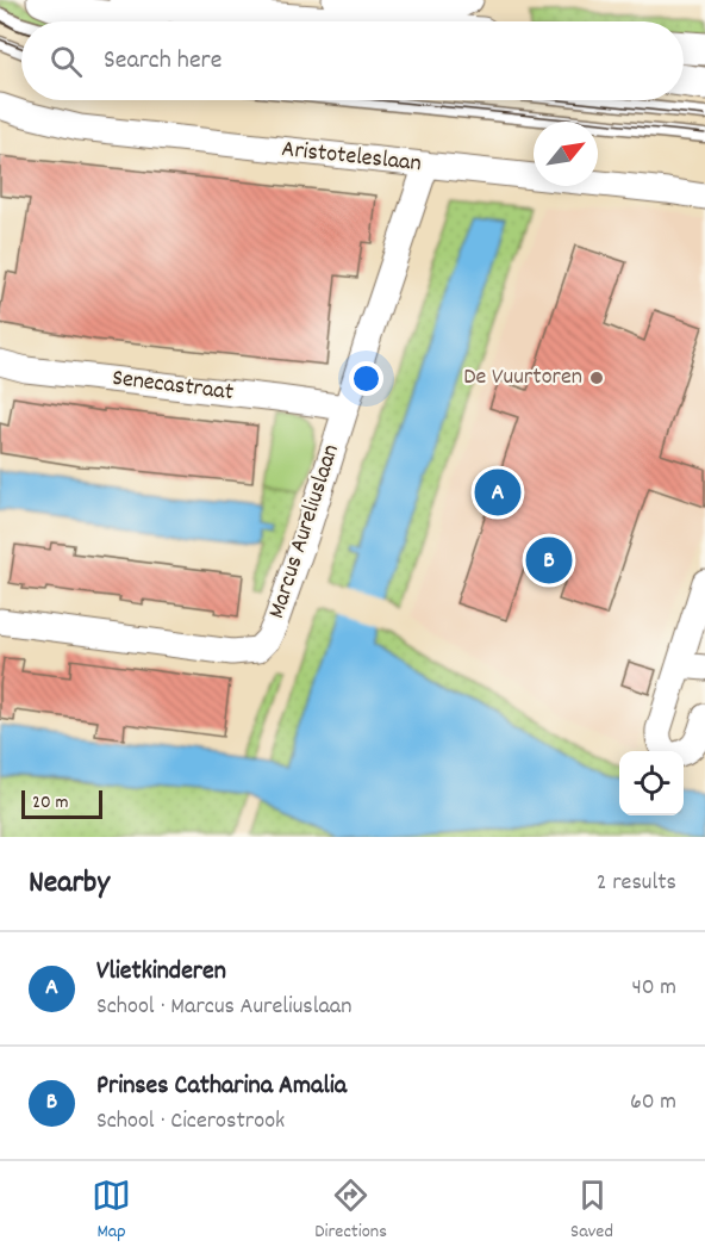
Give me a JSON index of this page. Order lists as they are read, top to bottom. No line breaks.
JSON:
{"streets":{"street":["Aristoteleslaan","Senecastraat","Marcus Aureliuslaan"]},"crossings":[["Aristoteleslaan","Marcus Aureliuslaan"],["Senecastraat","Marcus Aureliuslaan"]],"places":["De Vuurtoren"],"scale_bar":"20 m","north":"top right","page":{"search":"Search here","pins":["A","B"],"scale":"20 m","heading":["Nearby","2 results"],"list":[{"mark":"A","name":"Vlietkinderen","note":"School · Marcus Aureliuslaan","value":"40 m"},{"mark":"B","name":"Prinses Catharina Amalia","note":"School · Cicerostrook","value":"60 m"}],"nav":["Map","Directions","Saved"]}}
